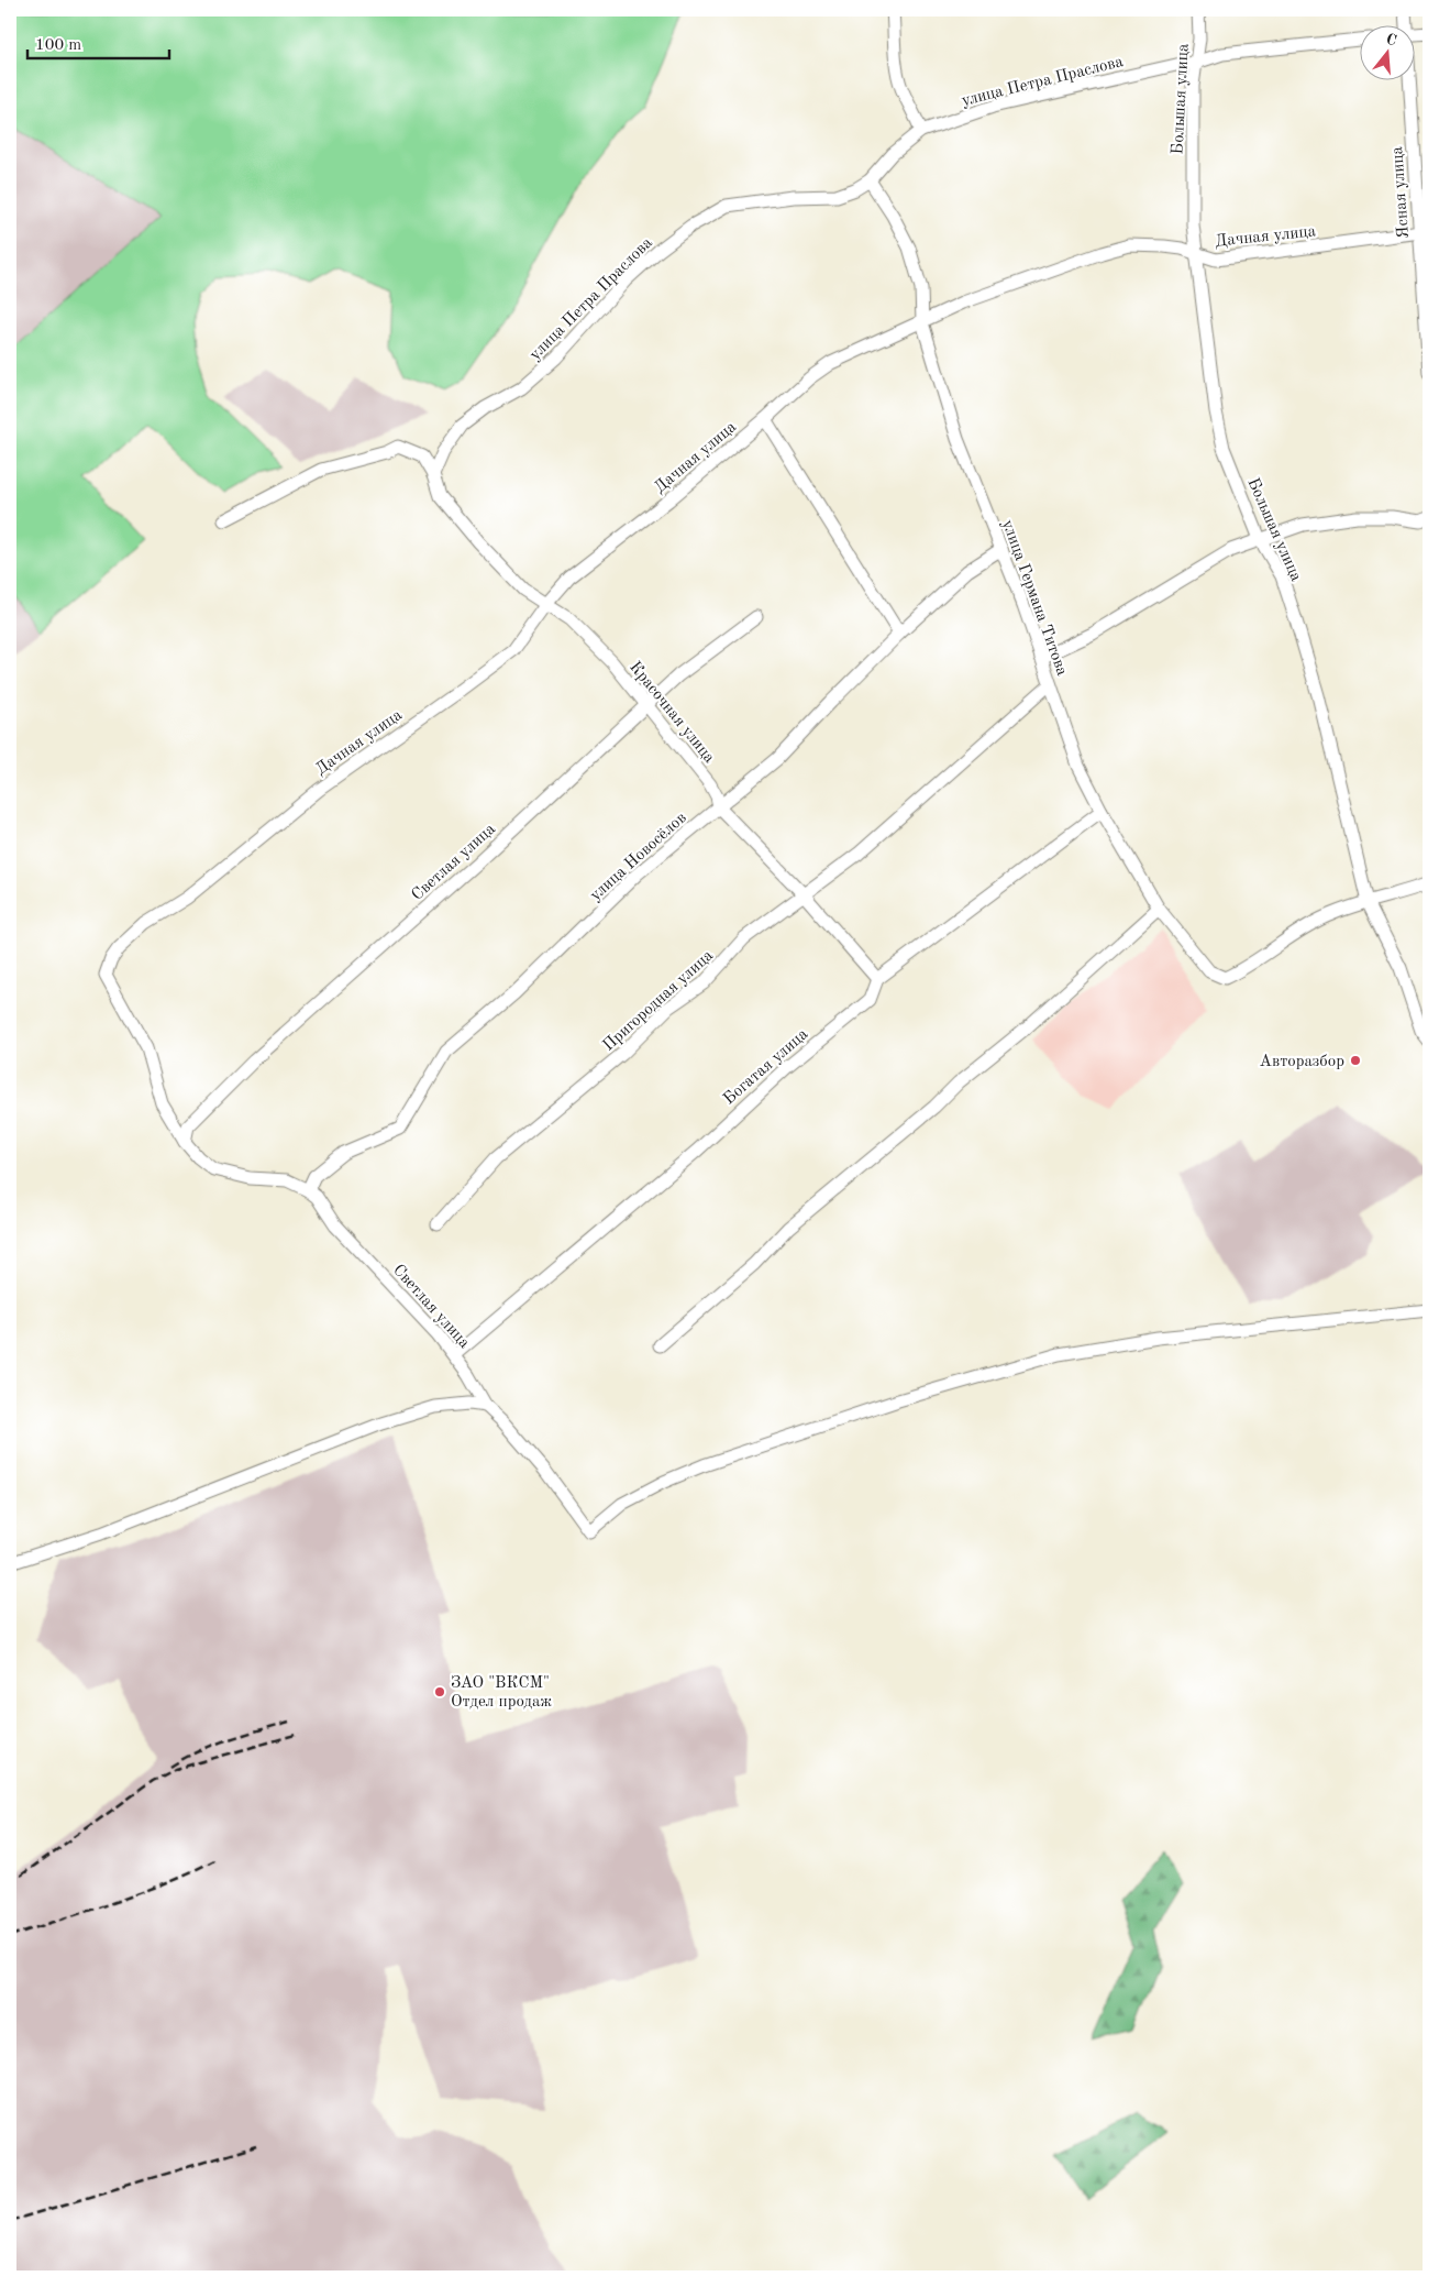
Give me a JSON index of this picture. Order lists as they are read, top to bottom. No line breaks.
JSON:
{"streets":{"street":["улица Петра Праслова","Большая улица","Ясная улица","Дачная улица","улица Германа Титова","Красочная улица","улица Новосёлов","Светлая улица","Пригородная улица","Богатая улица"]},"crossings":[["улица Петра Праслова","Большая улица"],["улица Петра Праслова","улица Германа Титова"],["улица Петра Праслова","Красочная улица"],["Большая улица","Дачная улица"],["Большая улица","улица Германа Титова"],["Ясная улица","Дачная улица"],["Дачная улица","улица Германа Титова"],["Дачная улица","Красочная улица"],["Дачная улица","Светлая улица"],["улица Германа Титова","улица Новосёлов"],["улица Германа Титова","Пригородная улица"],["улица Германа Титова","Богатая улица"],["Красочная улица","улица Новосёлов"],["Красочная улица","Светлая улица"],["Красочная улица","Пригородная улица"],["Красочная улица","Богатая улица"],["улица Новосёлов","Светлая улица"],["Светлая улица","Богатая улица"]],"places":["Авторазбор","ЗАО \"ВКСМ\" Отдел продаж"],"scale_bar":"100 m","north":"top"}
